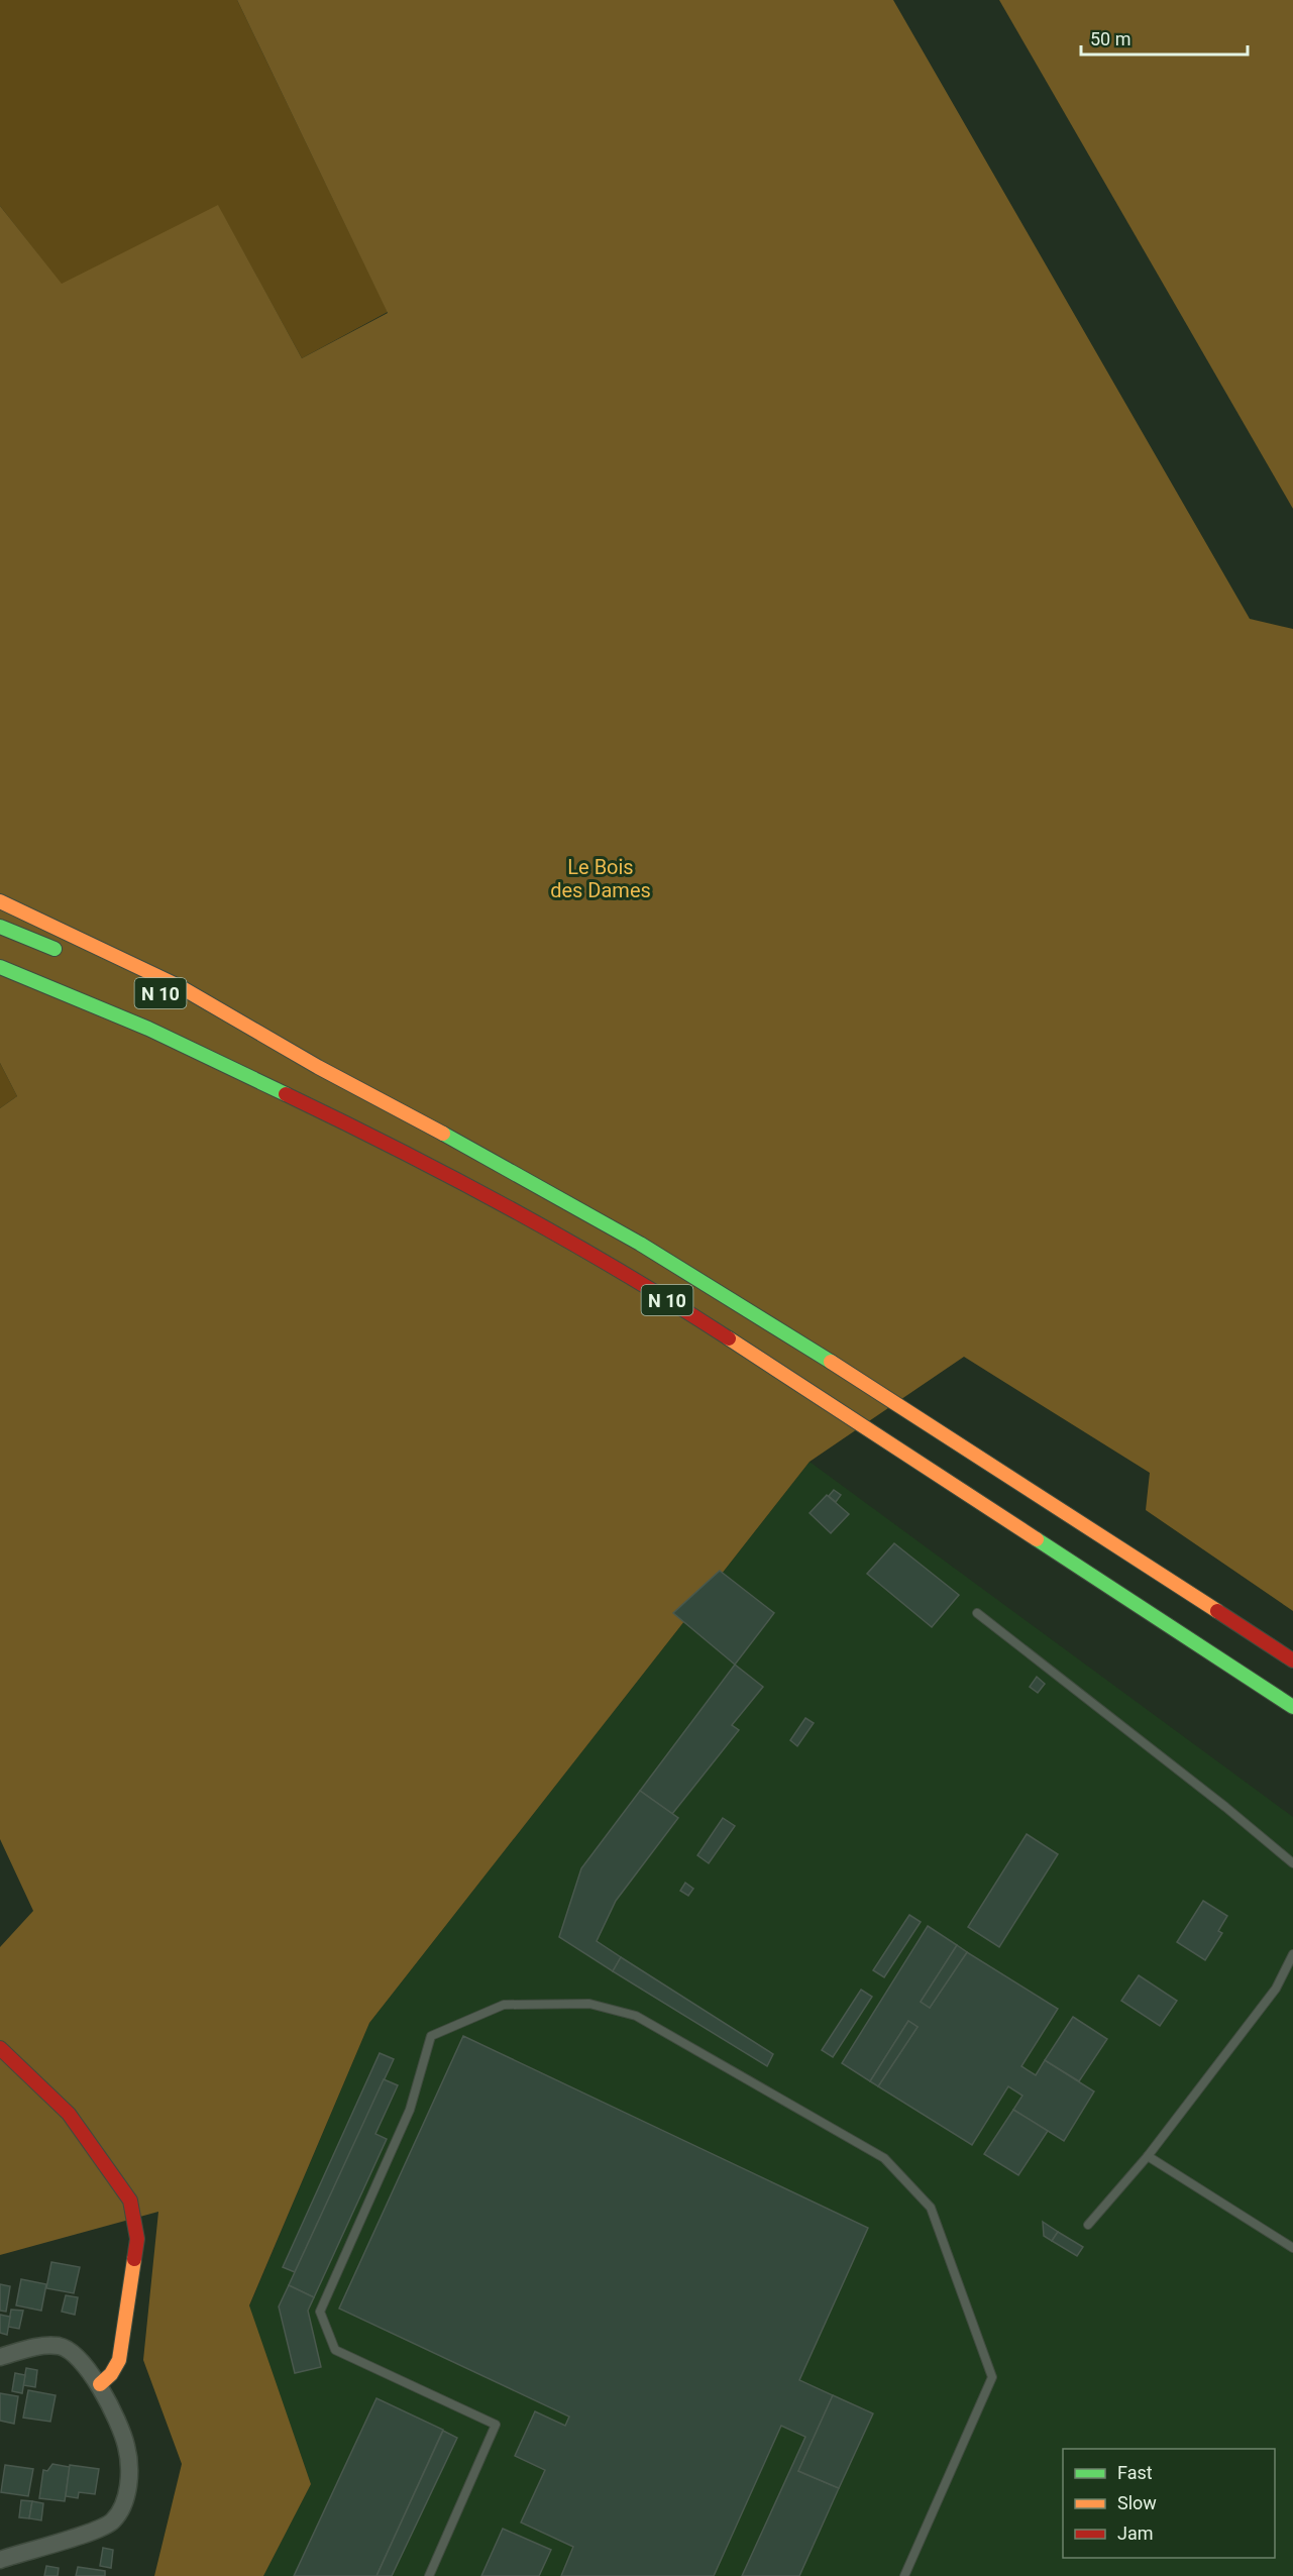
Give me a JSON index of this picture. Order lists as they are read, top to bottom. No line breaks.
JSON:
{"streets":{"main road":["N 10"]},"parks":["Le Bois des Dames"],"legend":["Fast","Slow","Jam"],"scale_bar":"50 m"}
